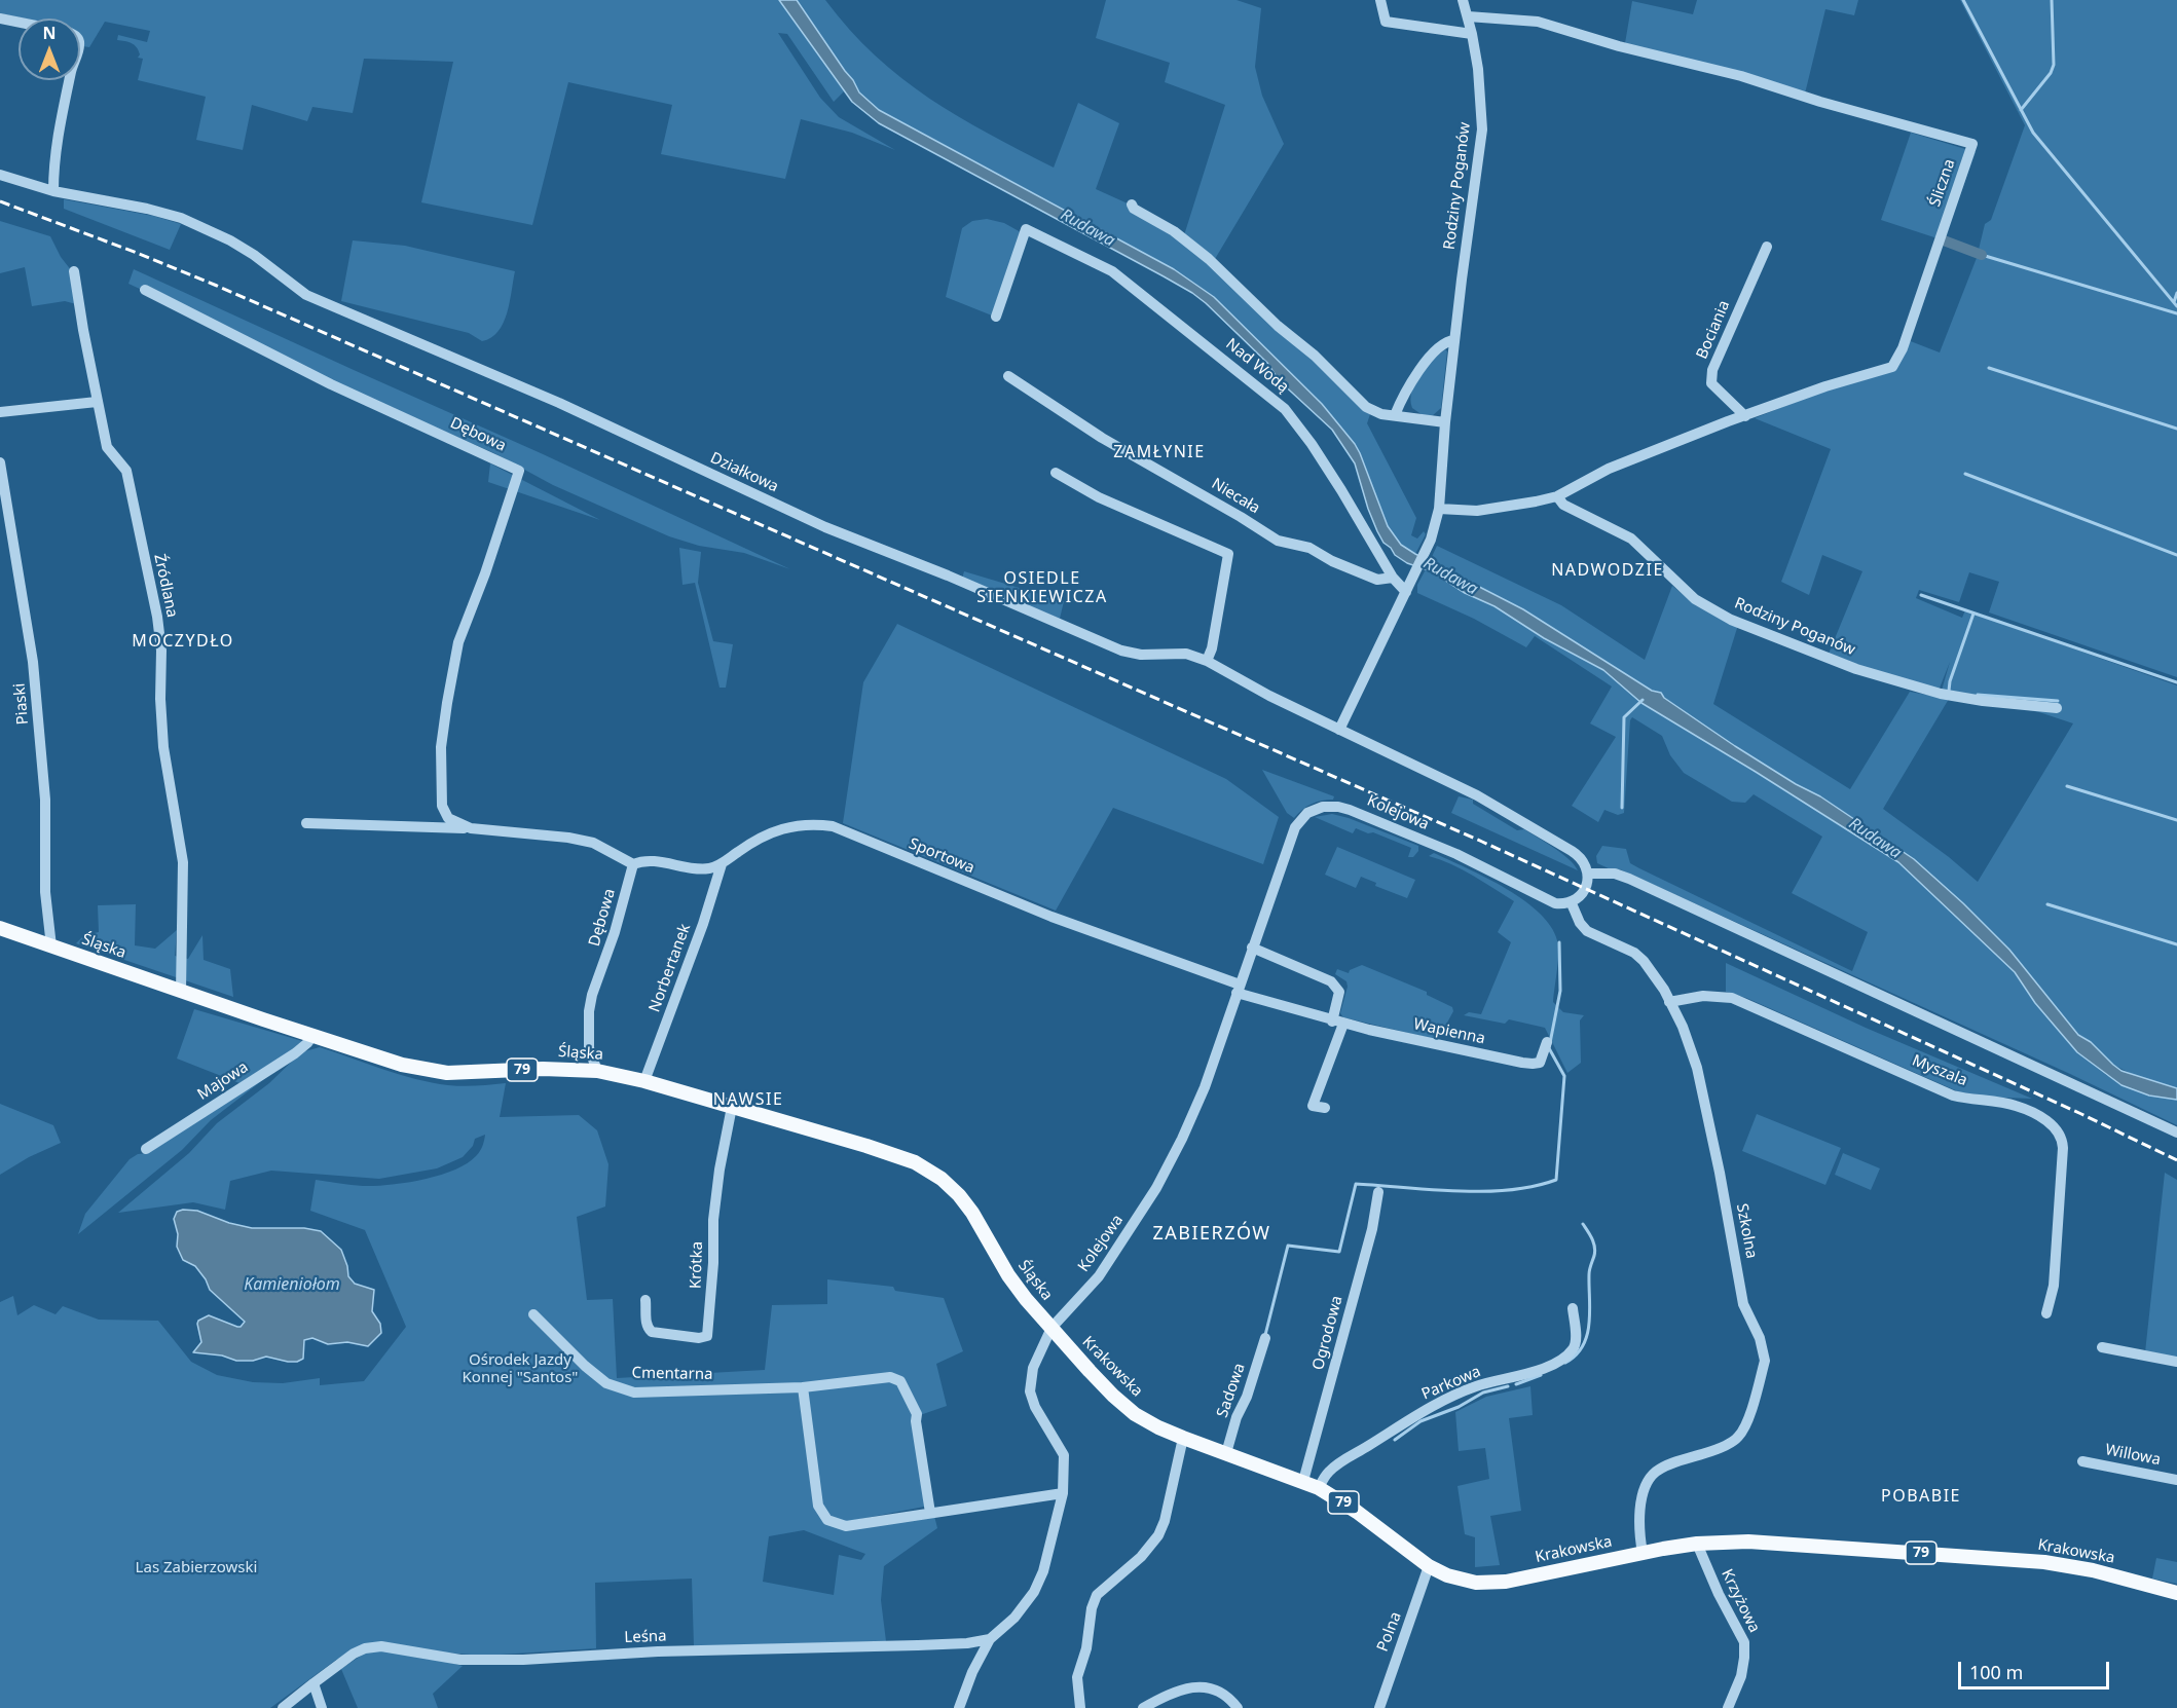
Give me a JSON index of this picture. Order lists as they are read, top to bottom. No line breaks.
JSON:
{"streets":{"main road":["Śląska","79","Krakowska"],"street":["Śliczna","Rodziny Poganów","Bociania","Nad Wodą","Dębowa","Działkowa","Niecała","Źródlana","Piaski","Kolejowa","Sportowa","Norbertanek","Wapienna","Myszala","Majowa","Szkolna","Krótka","Ogrodowa","Cmentarna","Parkowa","Sadowa","Willowa","Krzyżowa","Polna","Leśna"]},"crossings":[["Śliczna","Rodziny Poganów"],["Śliczna","Bociania"],["Rodziny Poganów","Nad Wodą"],["Nad Wodą","Niecała"],["Dębowa","Sportowa"],["Dębowa","Śląska"],["Źródlana","Śląska"],["Piaski","Śląska"],["Kolejowa","Sportowa"],["Kolejowa","Śląska"],["Kolejowa","Wapienna"],["Kolejowa","Szkolna"],["Kolejowa","Krakowska"],["Sportowa","Norbertanek"],["Sportowa","Wapienna"],["Śląska","Norbertanek"],["Śląska","Majowa"],["Śląska","Krótka"],["Śląska","Krakowska"],["Myszala","Szkolna"],["Szkolna","Krakowska"],["Ogrodowa","Krakowska"],["Krakowska","Parkowa"],["Krakowska","Sadowa"],["Krakowska","Krzyżowa"],["Krakowska","Polna"]],"districts":["ZAMŁYNIE","NADWODZIE","OSIEDLE SIENKIEWICZA","MOCZYDŁO","NAWSIE","ZABIERZÓW","POBABIE"],"water":["Rudawa","Kamieniołom"],"parks":["Ośrodek Jazdy Konnej \"Santos\"","Las Zabierzowski"],"scale_bar":"100 m","north":"top"}
